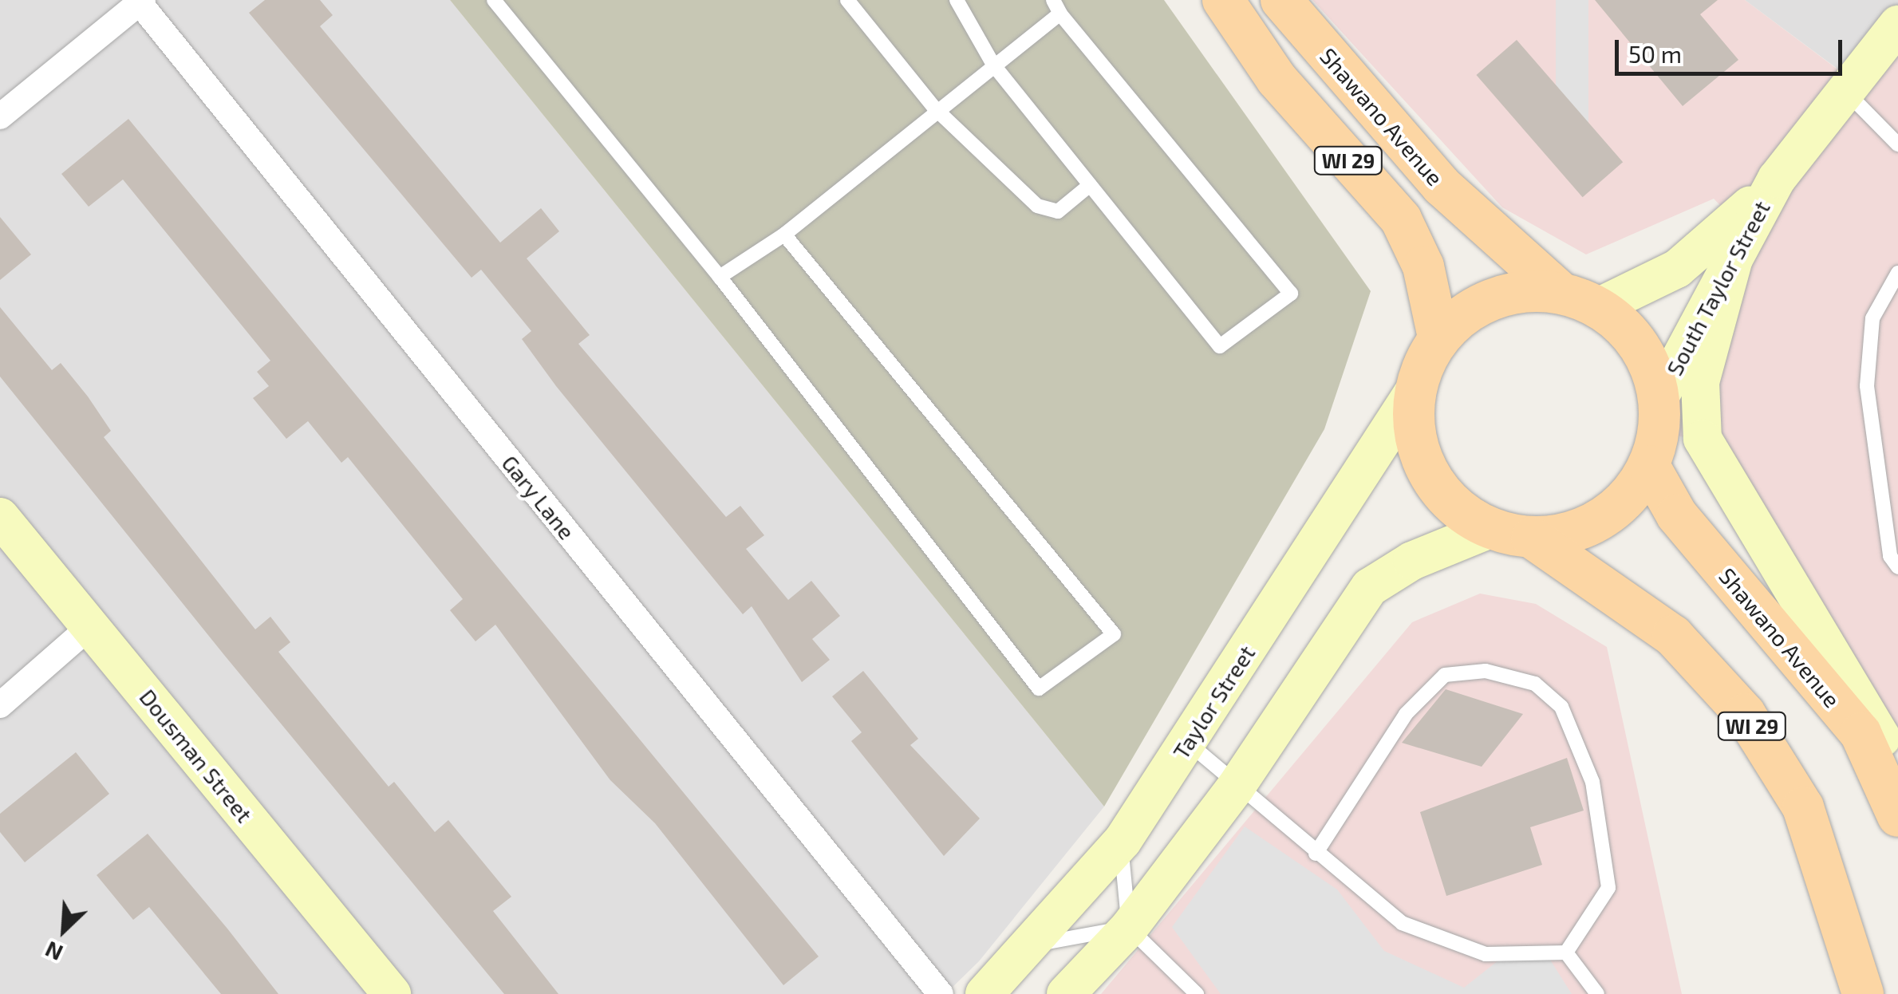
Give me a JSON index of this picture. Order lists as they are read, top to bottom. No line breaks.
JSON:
{"streets":{"main road":["Shawano Avenue","WI 29"],"street":["South Taylor Street","Gary Lane","Taylor Street","Dousman Street"]},"crossings":[["Shawano Avenue","WI 29"],["Shawano Avenue","South Taylor Street"],["Shawano Avenue","Taylor Street"],["WI 29","South Taylor Street"],["WI 29","Taylor Street"],["South Taylor Street","Taylor Street"]],"scale_bar":"50 m","north":"bottom left"}
